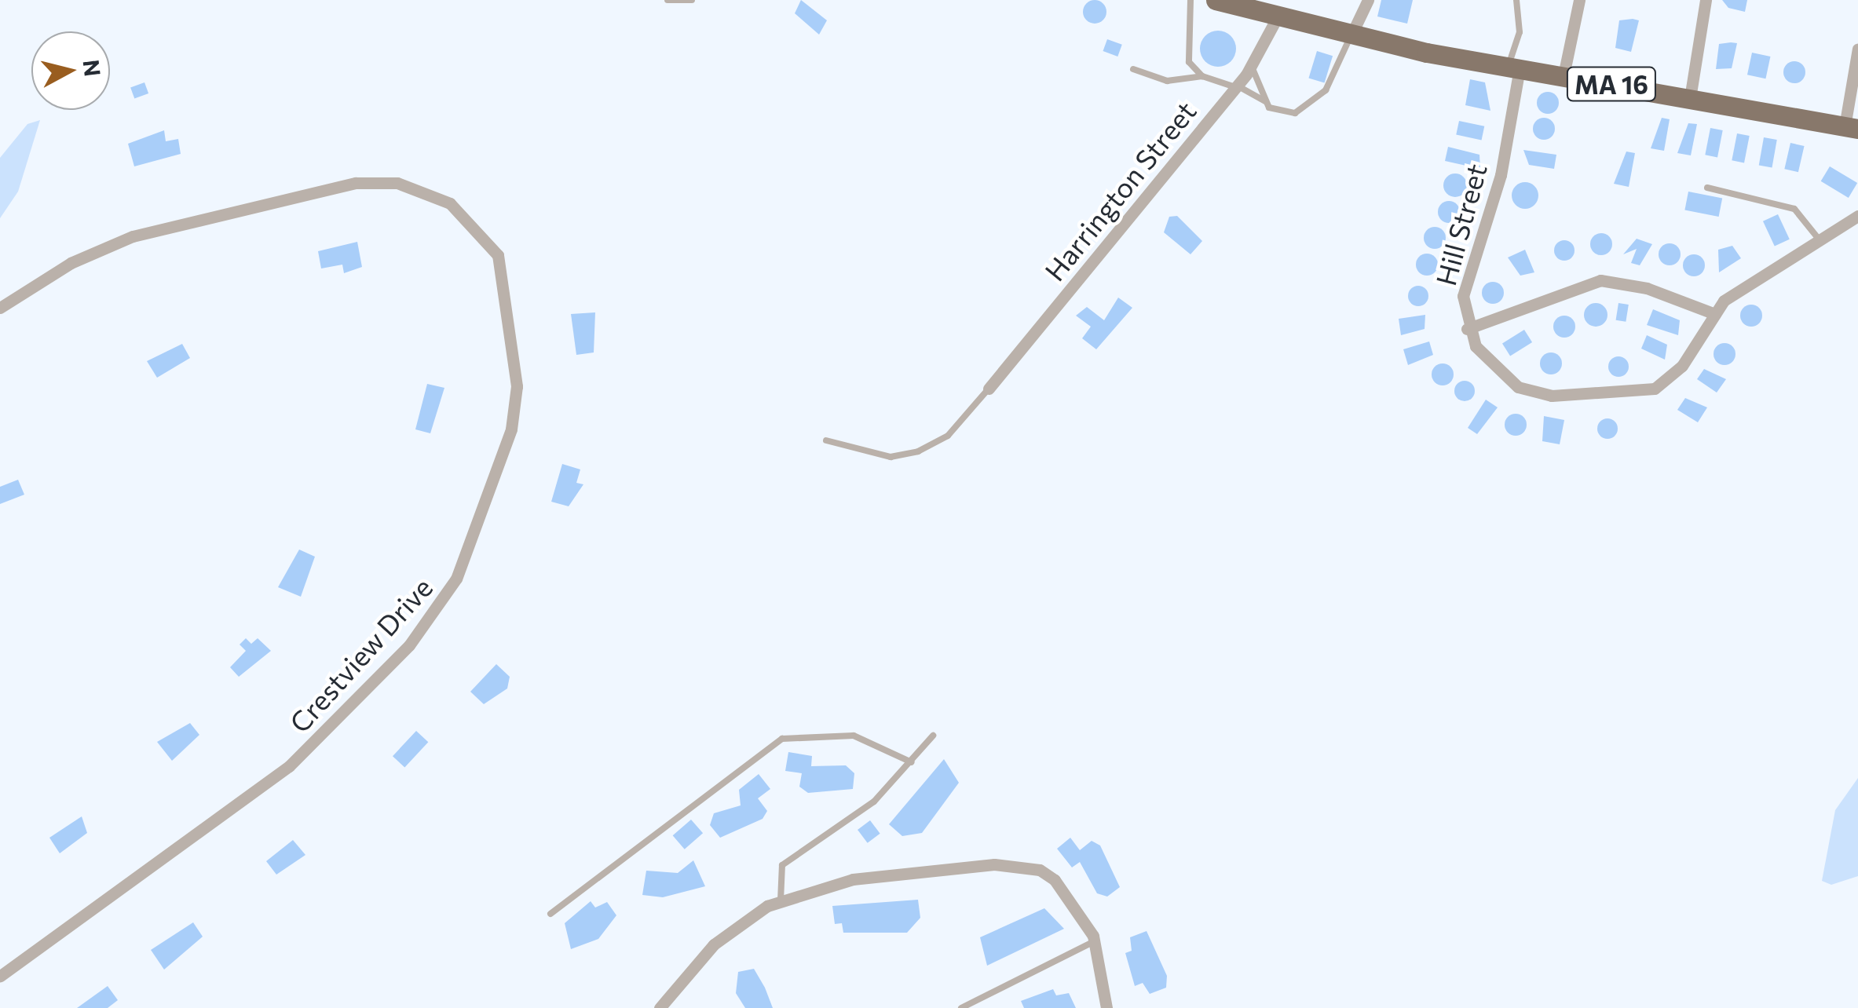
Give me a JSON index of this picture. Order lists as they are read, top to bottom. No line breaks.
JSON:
{"streets":{"main road":["MA 16"],"street":["Harrington Street","Hill Street","Crestview Drive"]},"crossings":[["MA 16","Harrington Street"],["MA 16","Hill Street"]],"north":"right"}
